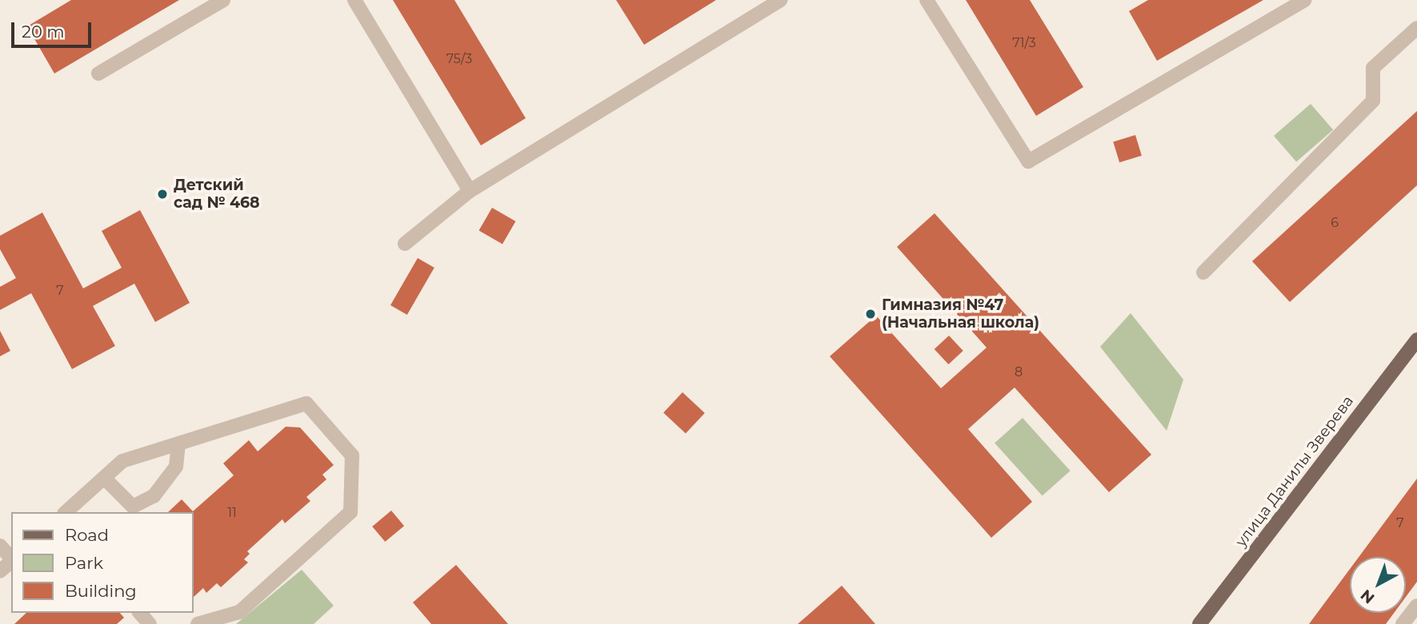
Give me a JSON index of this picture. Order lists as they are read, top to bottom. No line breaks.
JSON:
{"streets":{"main road":["улица Данилы Зверева"]},"places":["Детский сад № 468","Гимназия №47 (Начальная школа)"],"house_numbers":["71/3","75/3","6","7","8","11","7"],"legend":["Road","Park","Building"],"scale_bar":"20 m","north":"bottom left"}
